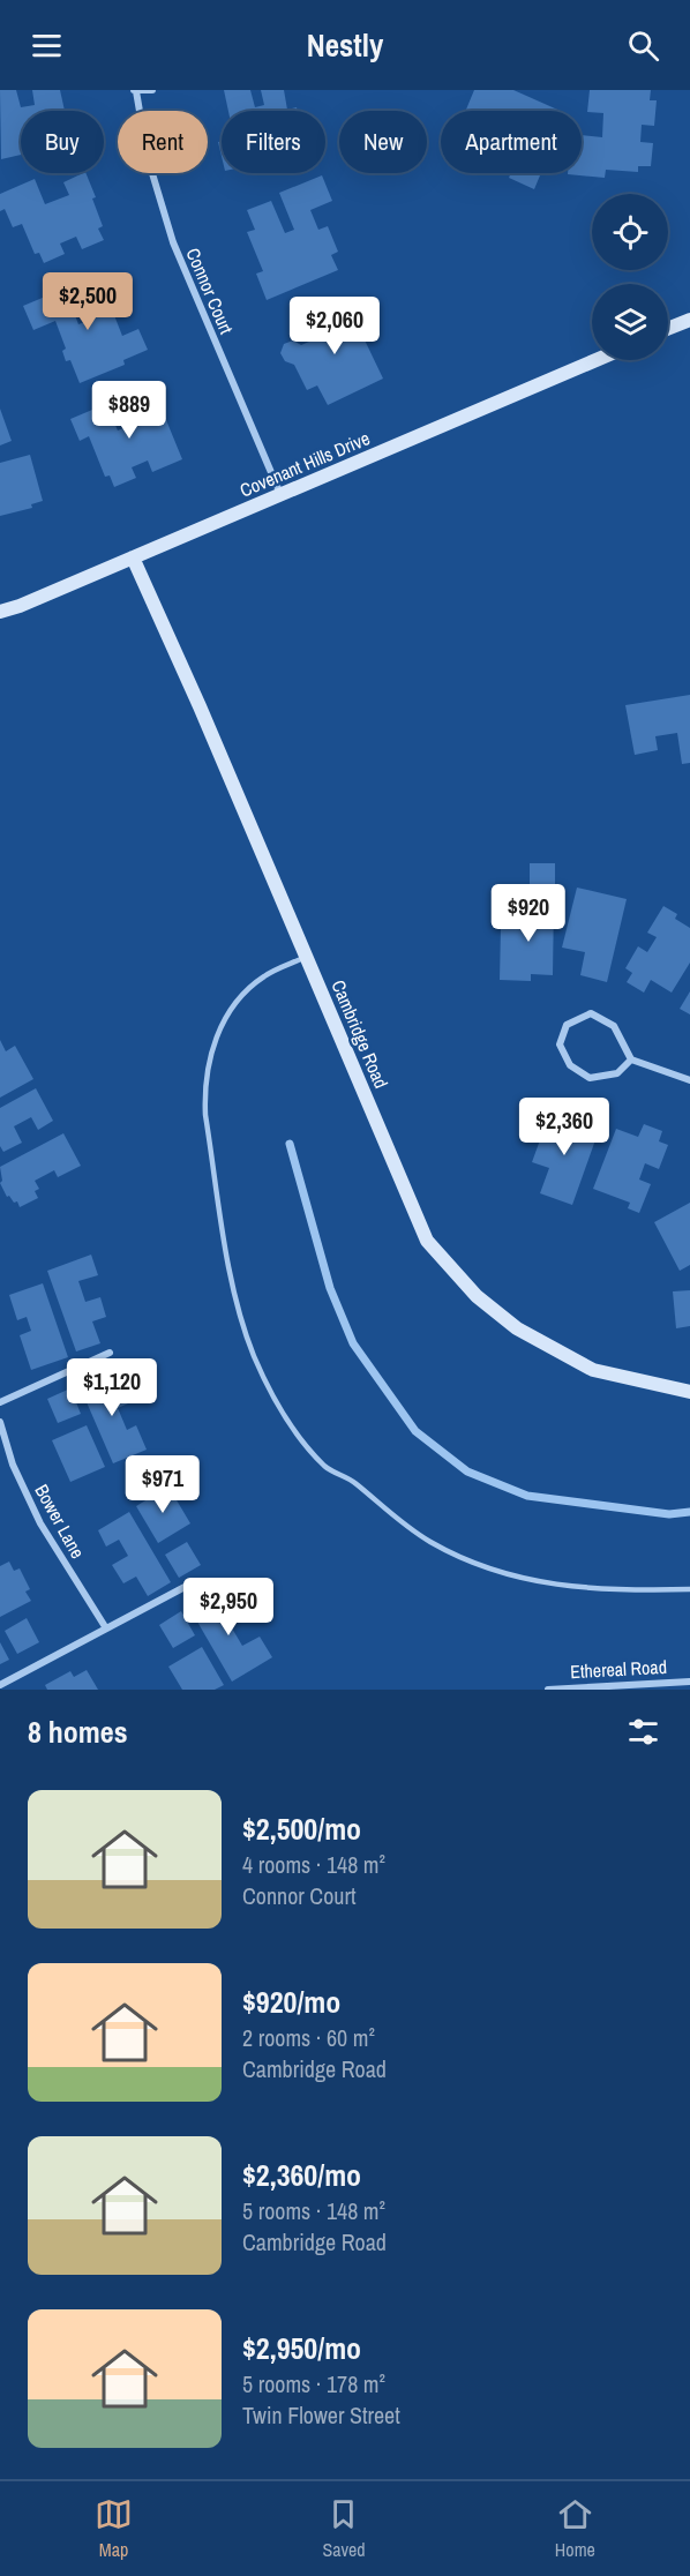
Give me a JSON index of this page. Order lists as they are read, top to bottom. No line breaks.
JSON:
{"streets":{"street":["Connor Court","Covenant Hills Drive","Cambridge Road","Bower Lane","Ethereal Road"]},"crossings":[["Connor Court","Covenant Hills Drive"],["Covenant Hills Drive","Cambridge Road"]],"page":{"header":"Nestly","chip":["Buy","Rent","Filters","New","Apartment"],"price":["$2,500","$2,060","$889","$920","$2,360","$1,120","$971","$2,950"],"heading":"8 homes","list":[{"name":"$2,500/mo","note":"4 rooms · 148 m² · Connor Court"},{"name":"$920/mo","note":"2 rooms · 60 m² · Cambridge Road"},{"name":"$2,360/mo","note":"5 rooms · 148 m² · Cambridge Road"},{"name":"$2,950/mo","note":"5 rooms · 178 m² · Twin Flower Street"}],"tabs":["Map","Saved","Home"]}}
